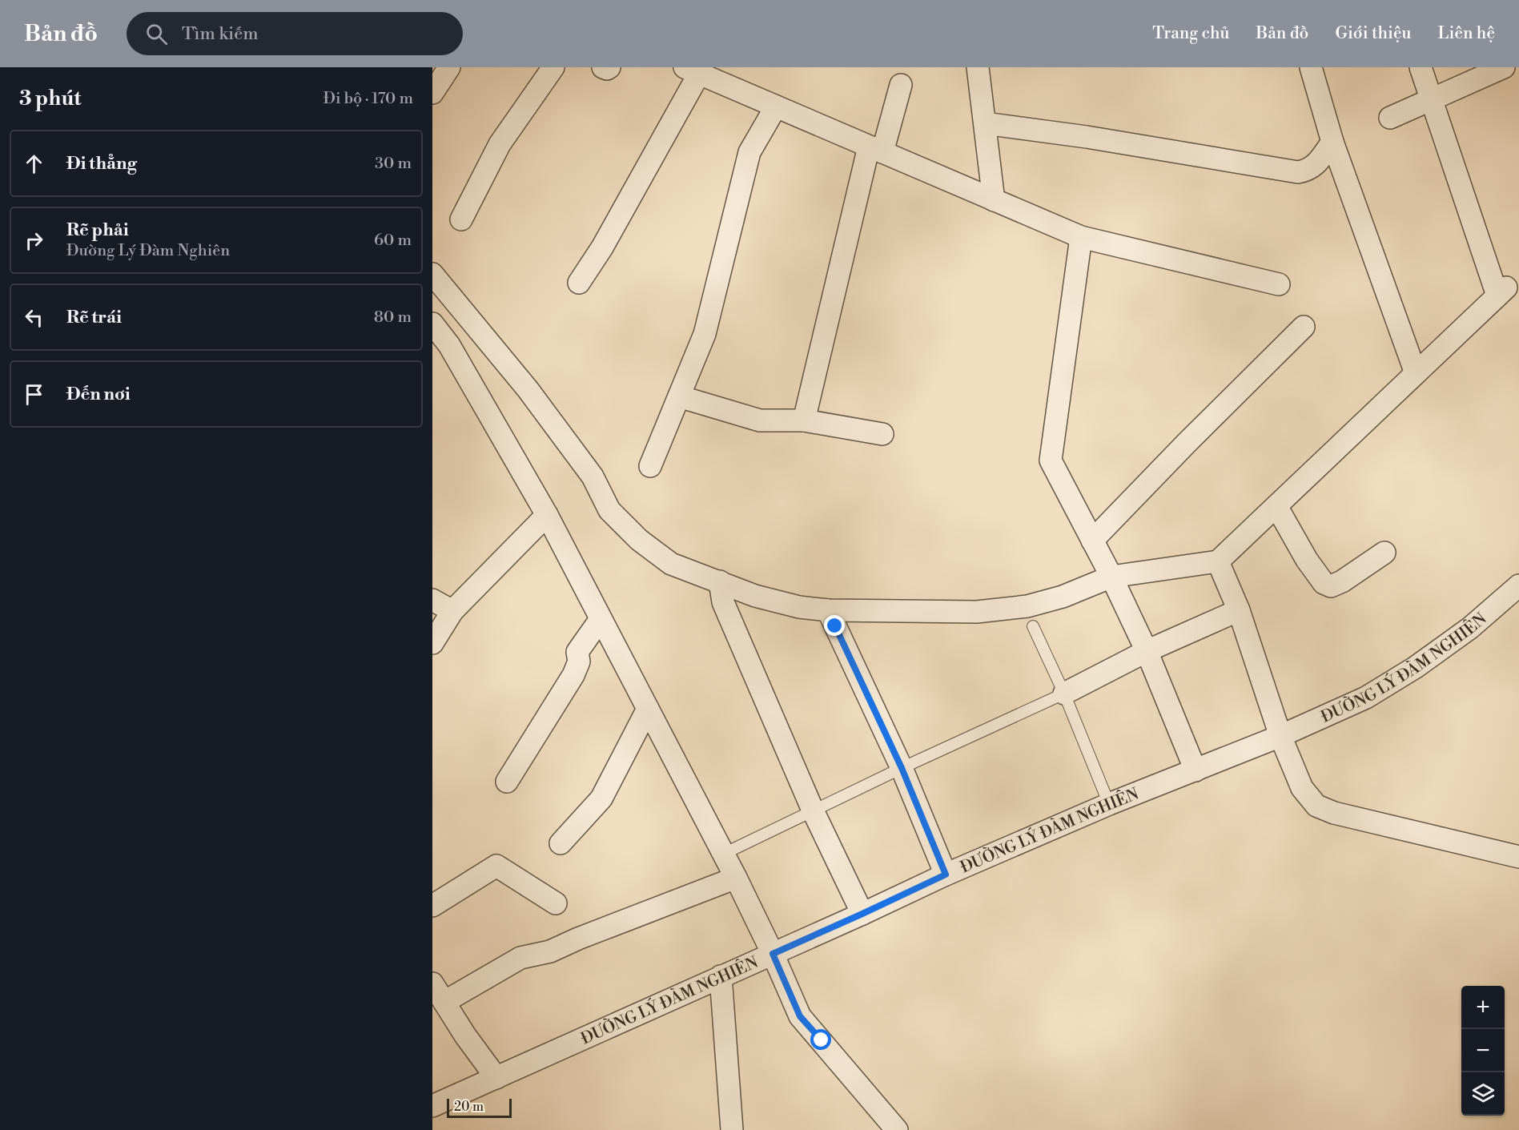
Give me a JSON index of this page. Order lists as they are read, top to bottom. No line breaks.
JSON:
{"streets":{"street":["ĐƯỜNG LÝ ĐÀM NGHIÊN"]},"scale_bar":"20 m","page":{"header":"Bản đồ","search":"Tìm kiếm","nav":["Trang chủ","Bản đồ","Giới thiệu","Liên hệ"],"heading":["3 phút","Đi bộ · 170 m"],"list":[["Đi thẳng","30 m"],["Rẽ phải","Đường Lý Đàm Nghiên","60 m"],["Rẽ trái","80 m"],"Đến nơi"],"map_buttons":["+","−"],"scale":"20 m"}}
